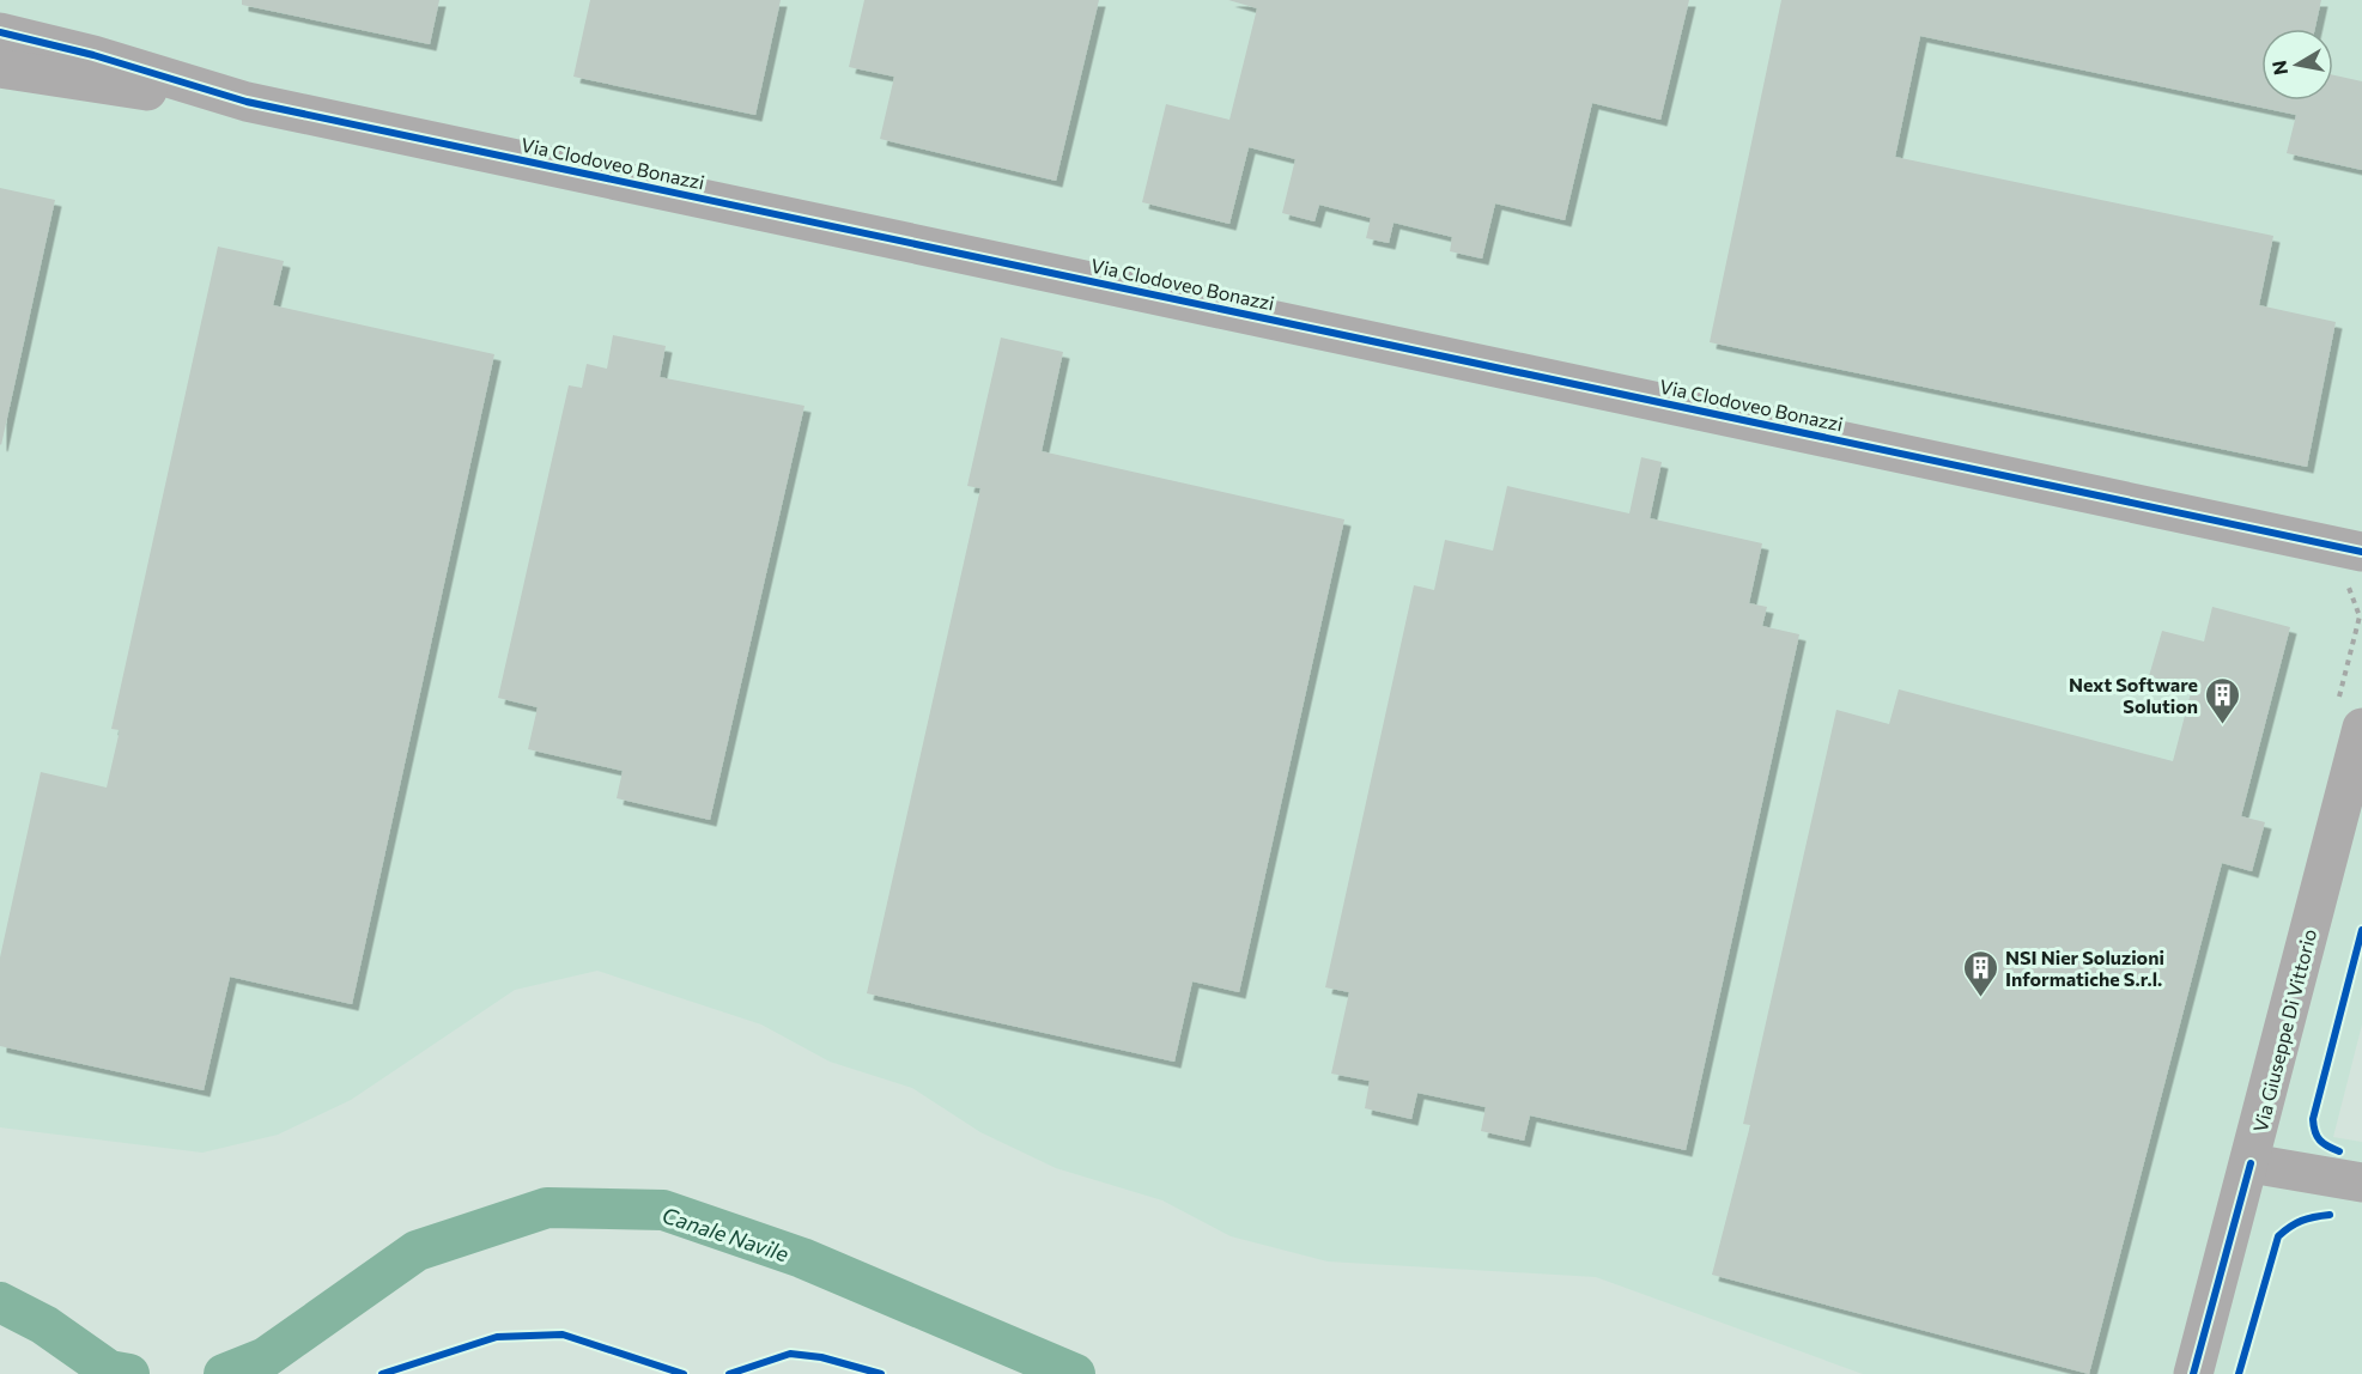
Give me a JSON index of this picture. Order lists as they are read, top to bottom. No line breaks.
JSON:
{"streets":{"street":["Via Clodoveo Bonazzi","Via Giuseppe Di Vittorio"]},"water":["Canale Navile"],"places":{"building":["Next Software Solution","NSI Nier Soluzioni Informatiche S.r.l."]},"north":"left"}
